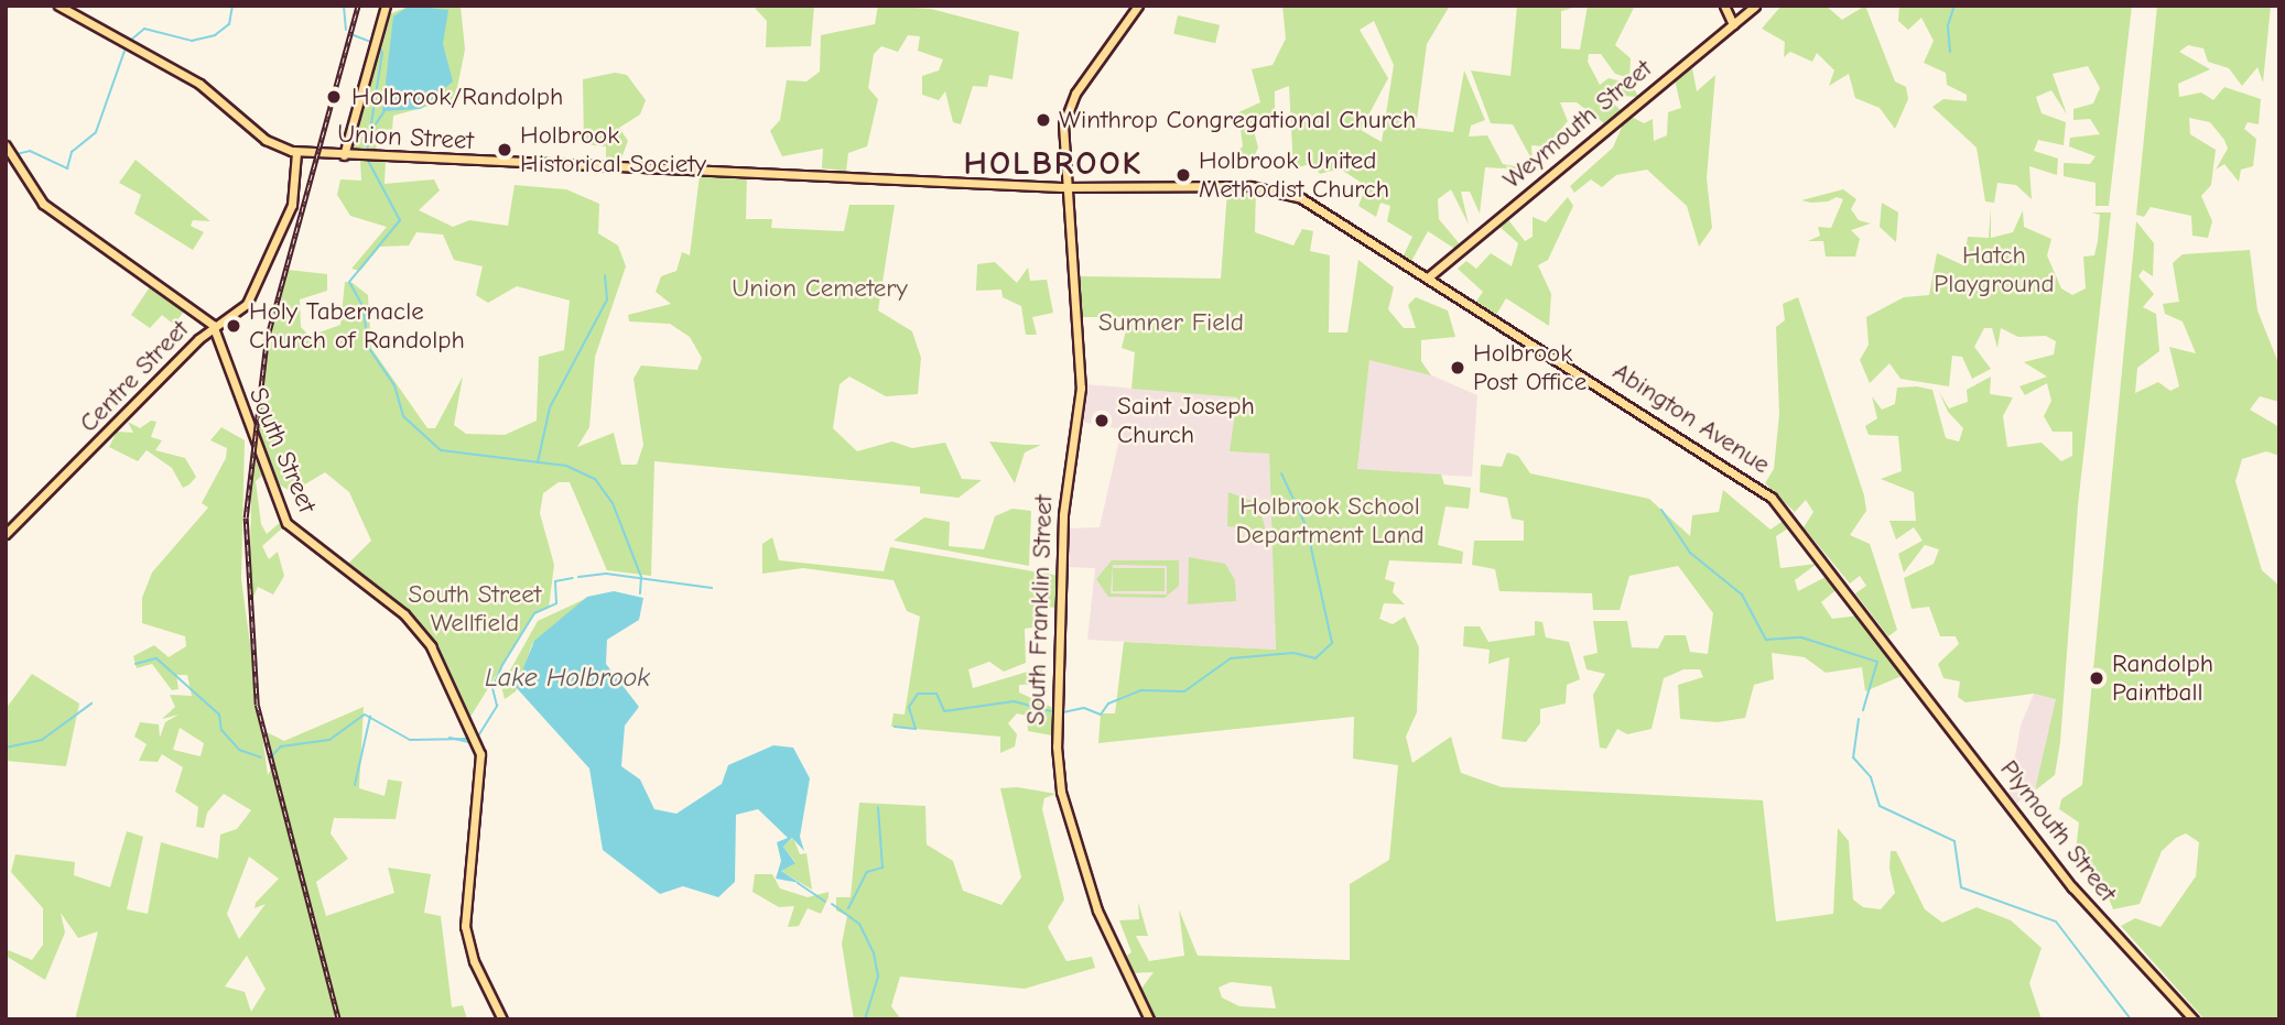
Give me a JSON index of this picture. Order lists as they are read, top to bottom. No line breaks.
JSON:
{"streets":{"main road":["Weymouth Street","Union Street","Centre Street","Abington Avenue","South Street","South Franklin Street","Plymouth Street"]},"crossings":[["Weymouth Street","Abington Avenue"],["Union Street","Centre Street"],["Union Street","South Franklin Street"],["Centre Street","South Street"],["Abington Avenue","Plymouth Street"]],"districts":["HOLBROOK"],"water":["Lake Holbrook"],"parks":["Hatch Playground","Union Cemetery","Sumner Field","Holbrook School Department Land","South Street Wellfield"],"places":["Holbrook/Randolph","Winthrop Congregational Church","Holbrook Historical Society","Holbrook United Methodist Church","Holy Tabernacle Church of Randolph","Holbrook Post Office","Saint Joseph Church","Randolph Paintball"]}
